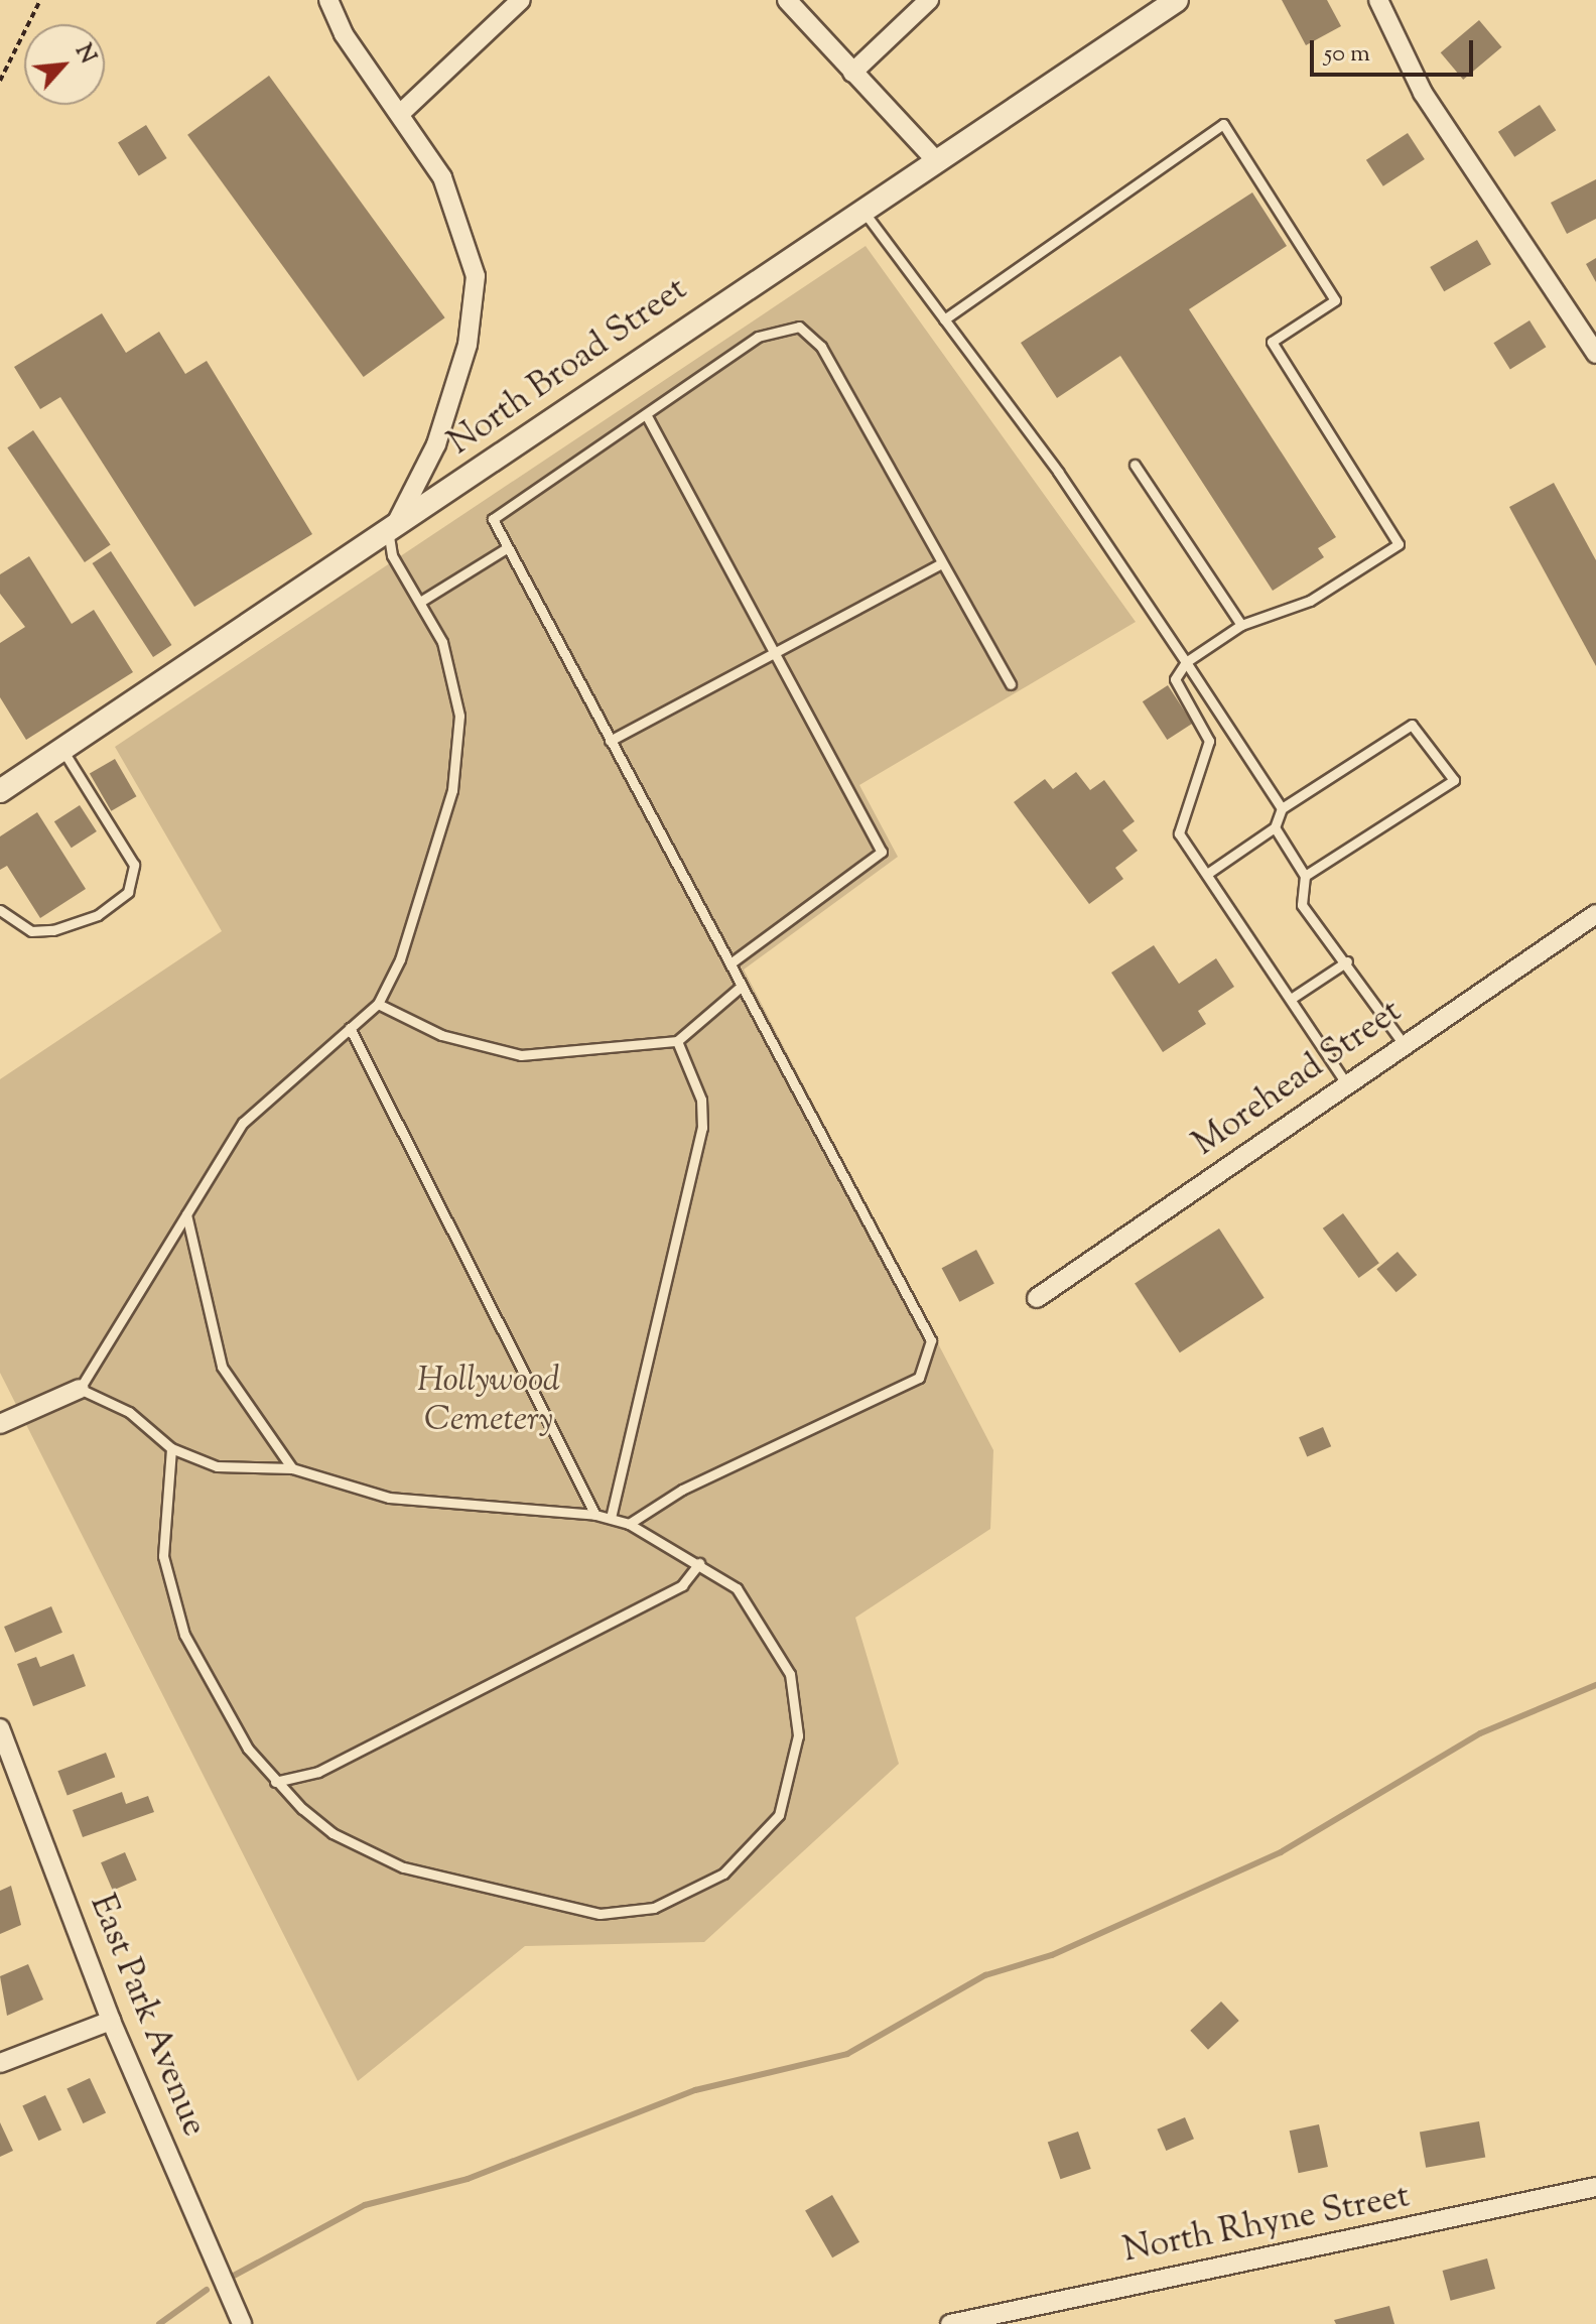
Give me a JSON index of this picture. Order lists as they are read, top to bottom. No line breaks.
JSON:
{"streets":{"street":["North Broad Street","Morehead Street","East Park Avenue","North Rhyne Street"]},"parks":["Hollywood Cemetery"],"scale_bar":"50 m","north":"top right"}
